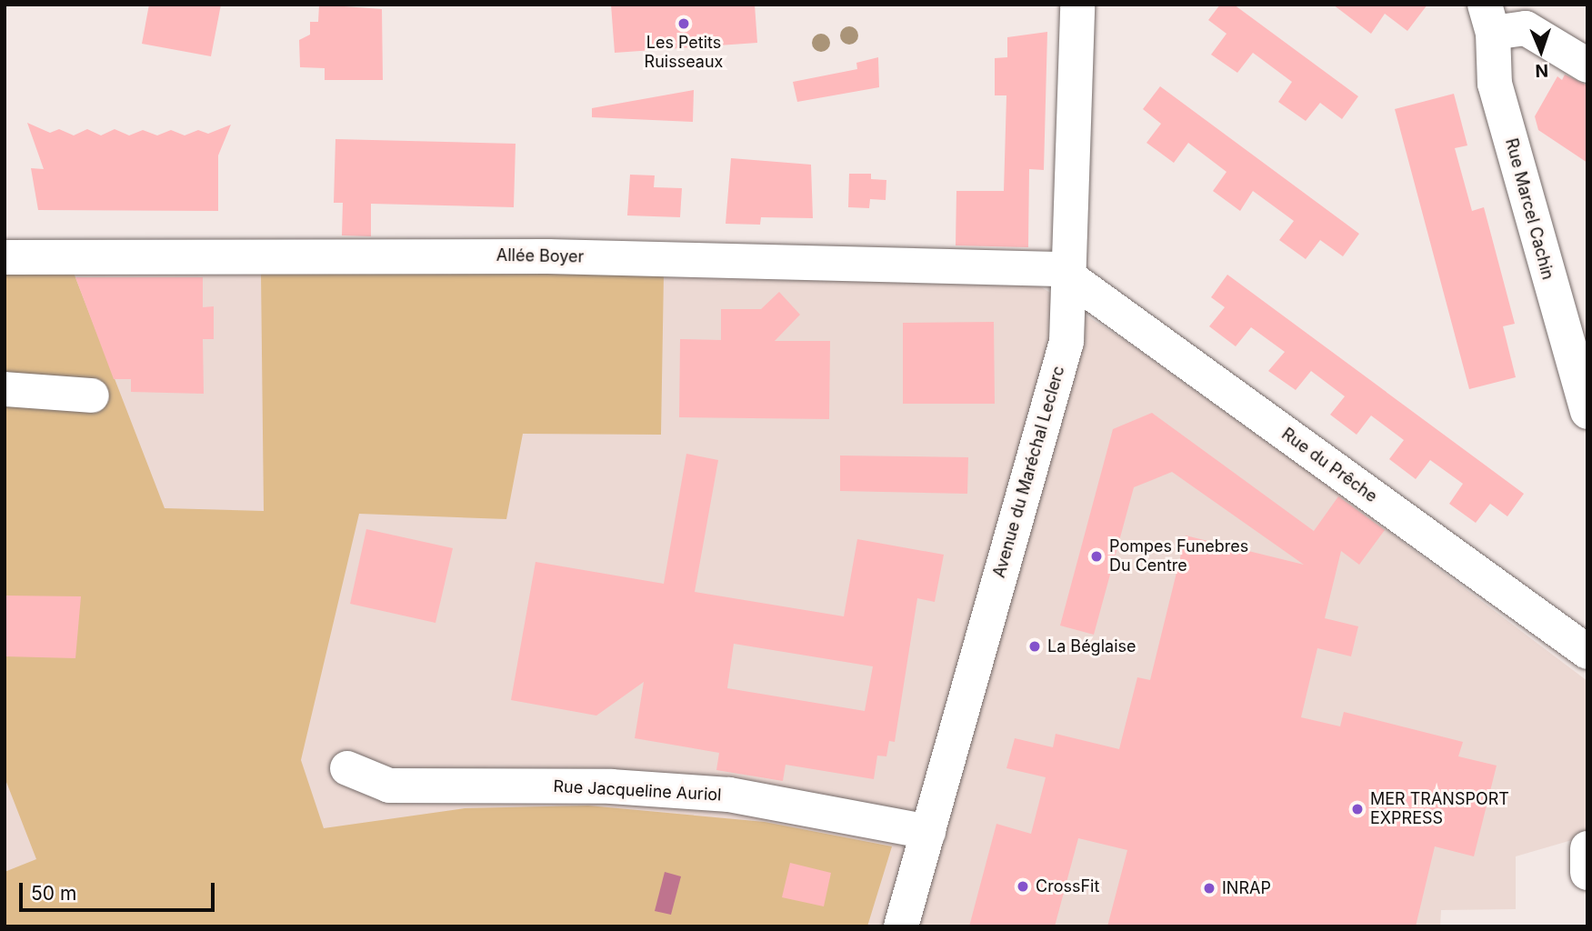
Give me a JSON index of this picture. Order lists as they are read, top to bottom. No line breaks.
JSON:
{"streets":{"street":["Rue Marcel Cachin","Allée Boyer","Rue du Prêche","Avenue du Maréchal Leclerc","Rue Jacqueline Auriol"]},"crossings":[["Allée Boyer","Rue du Prêche"],["Allée Boyer","Avenue du Maréchal Leclerc"],["Rue du Prêche","Avenue du Maréchal Leclerc"],["Avenue du Maréchal Leclerc","Rue Jacqueline Auriol"]],"places":["Les Petits Ruisseaux","Pompes Funebres Du Centre","La Béglaise","MER TRANSPORT EXPRESS","CrossFit","INRAP"],"scale_bar":"50 m","north":"bottom"}
